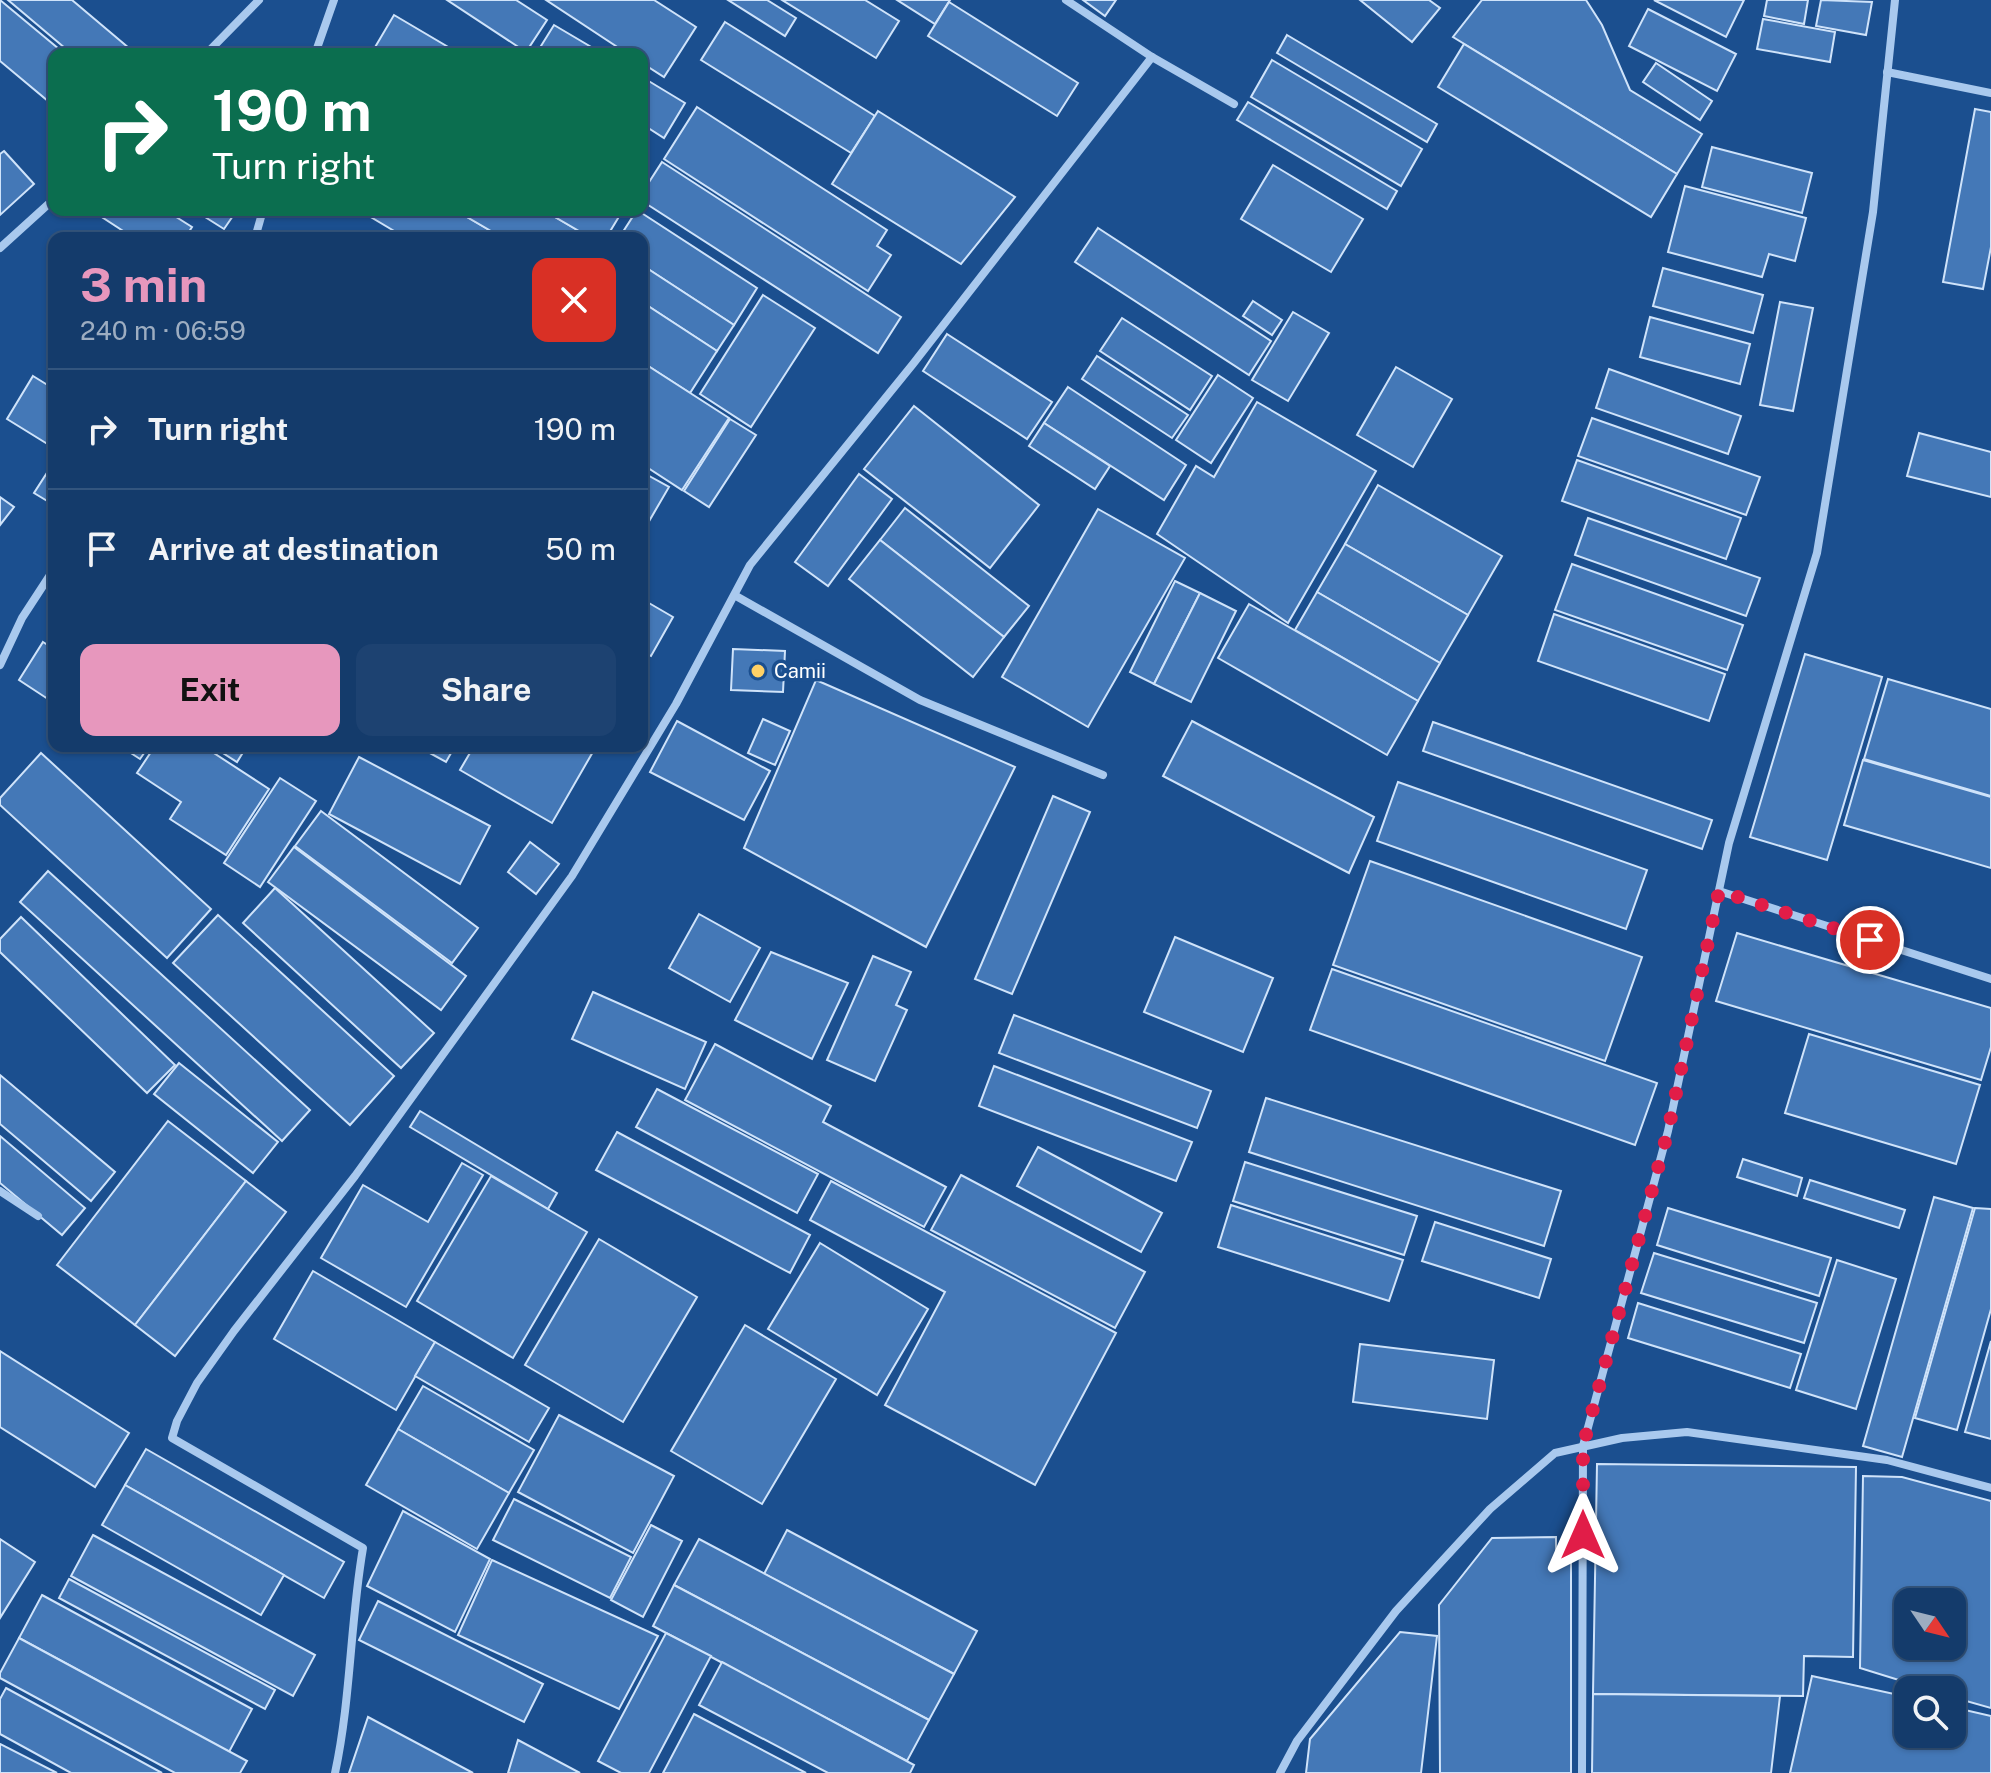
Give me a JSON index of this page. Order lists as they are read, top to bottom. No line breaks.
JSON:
{"places":["Camii"],"north":"bottom right","page":{"turn":["190 m","Turn right"],"heading":["3 min","240 m · 06:59"],"list":[{"name":"Turn right","value":"190 m"},{"name":"Arrive at destination","value":"50 m"}],"buttons":["Exit","Share"]}}
